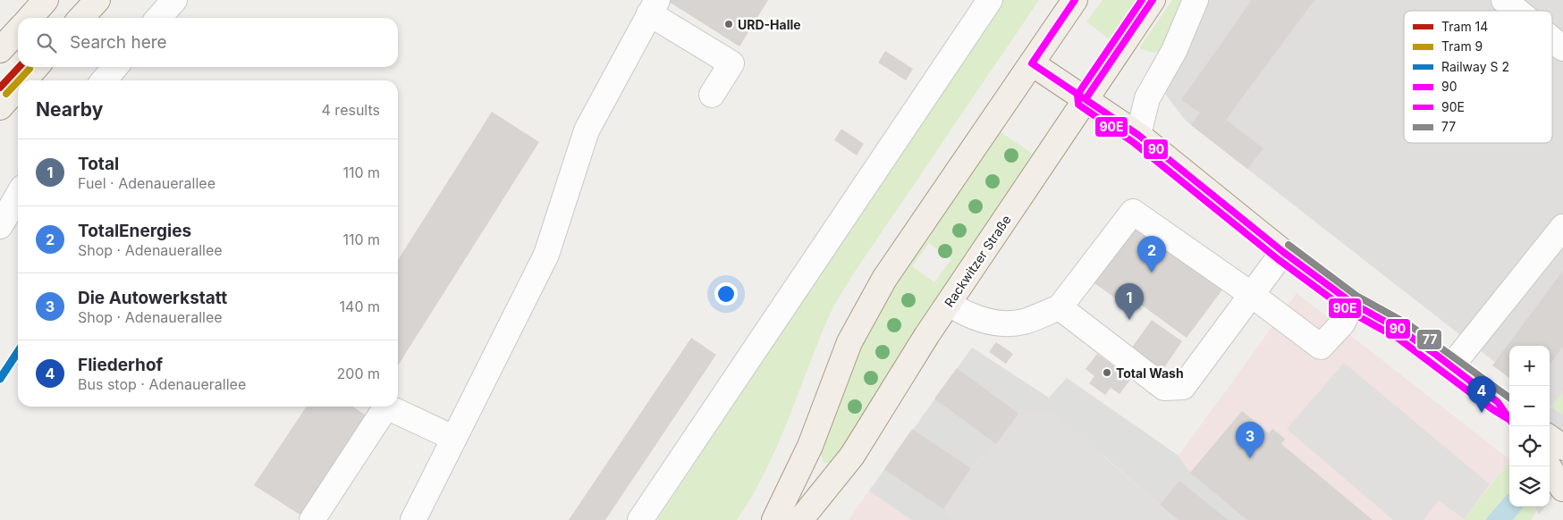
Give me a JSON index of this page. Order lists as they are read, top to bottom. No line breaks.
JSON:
{"streets":{"main road":["Rackwitzer Straße"]},"places":["URD-Halle","Total Wash"],"lines":["transit line 90","transit line 90E","tram line 14","tram line 9","transit line 77"],"legend":["Tram 14","Tram 9","Railway S 2","90","90E","77"],"page":{"search":"Search here","heading":["Nearby","4 results"],"list":[{"mark":"1","name":"Total","note":"Fuel · Adenauerallee","value":"110 m"},{"mark":"2","name":"TotalEnergies","note":"Shop · Adenauerallee","value":"110 m"},{"mark":"3","name":"Die Autowerkstatt","note":"Shop · Adenauerallee","value":"140 m"},{"mark":"4","name":"Fliederhof","note":"Bus stop · Adenauerallee","value":"200 m"}],"pins":["2","1","4","3"],"map_buttons":["+","−"]}}
